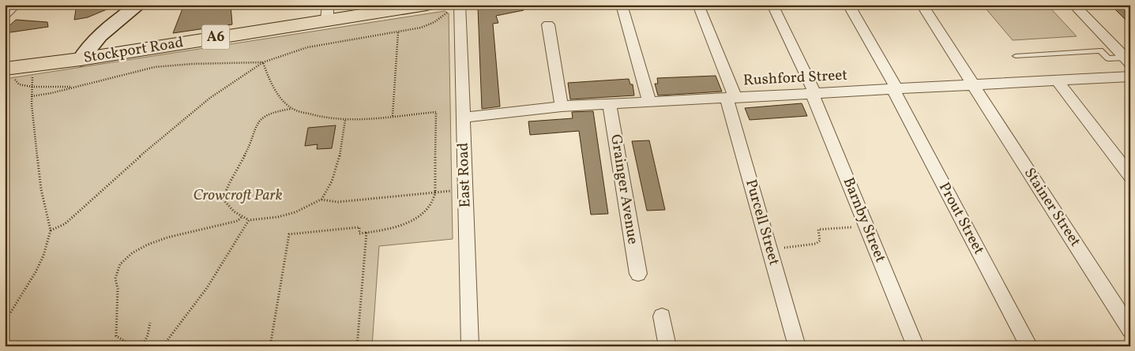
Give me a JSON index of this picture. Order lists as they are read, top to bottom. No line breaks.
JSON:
{"streets":{"highway":["A6","Stockport Road"],"street":["Rushford Street","East Road","Grainger Avenue","Stainer Street","Prout Street","Barnby Street","Purcell Street"]},"crossings":[["Rushford Street","East Road"],["Rushford Street","Grainger Avenue"],["Rushford Street","Stainer Street"],["Rushford Street","Prout Street"],["Rushford Street","Barnby Street"],["Rushford Street","Purcell Street"]],"parks":["Crowcroft Park"]}
